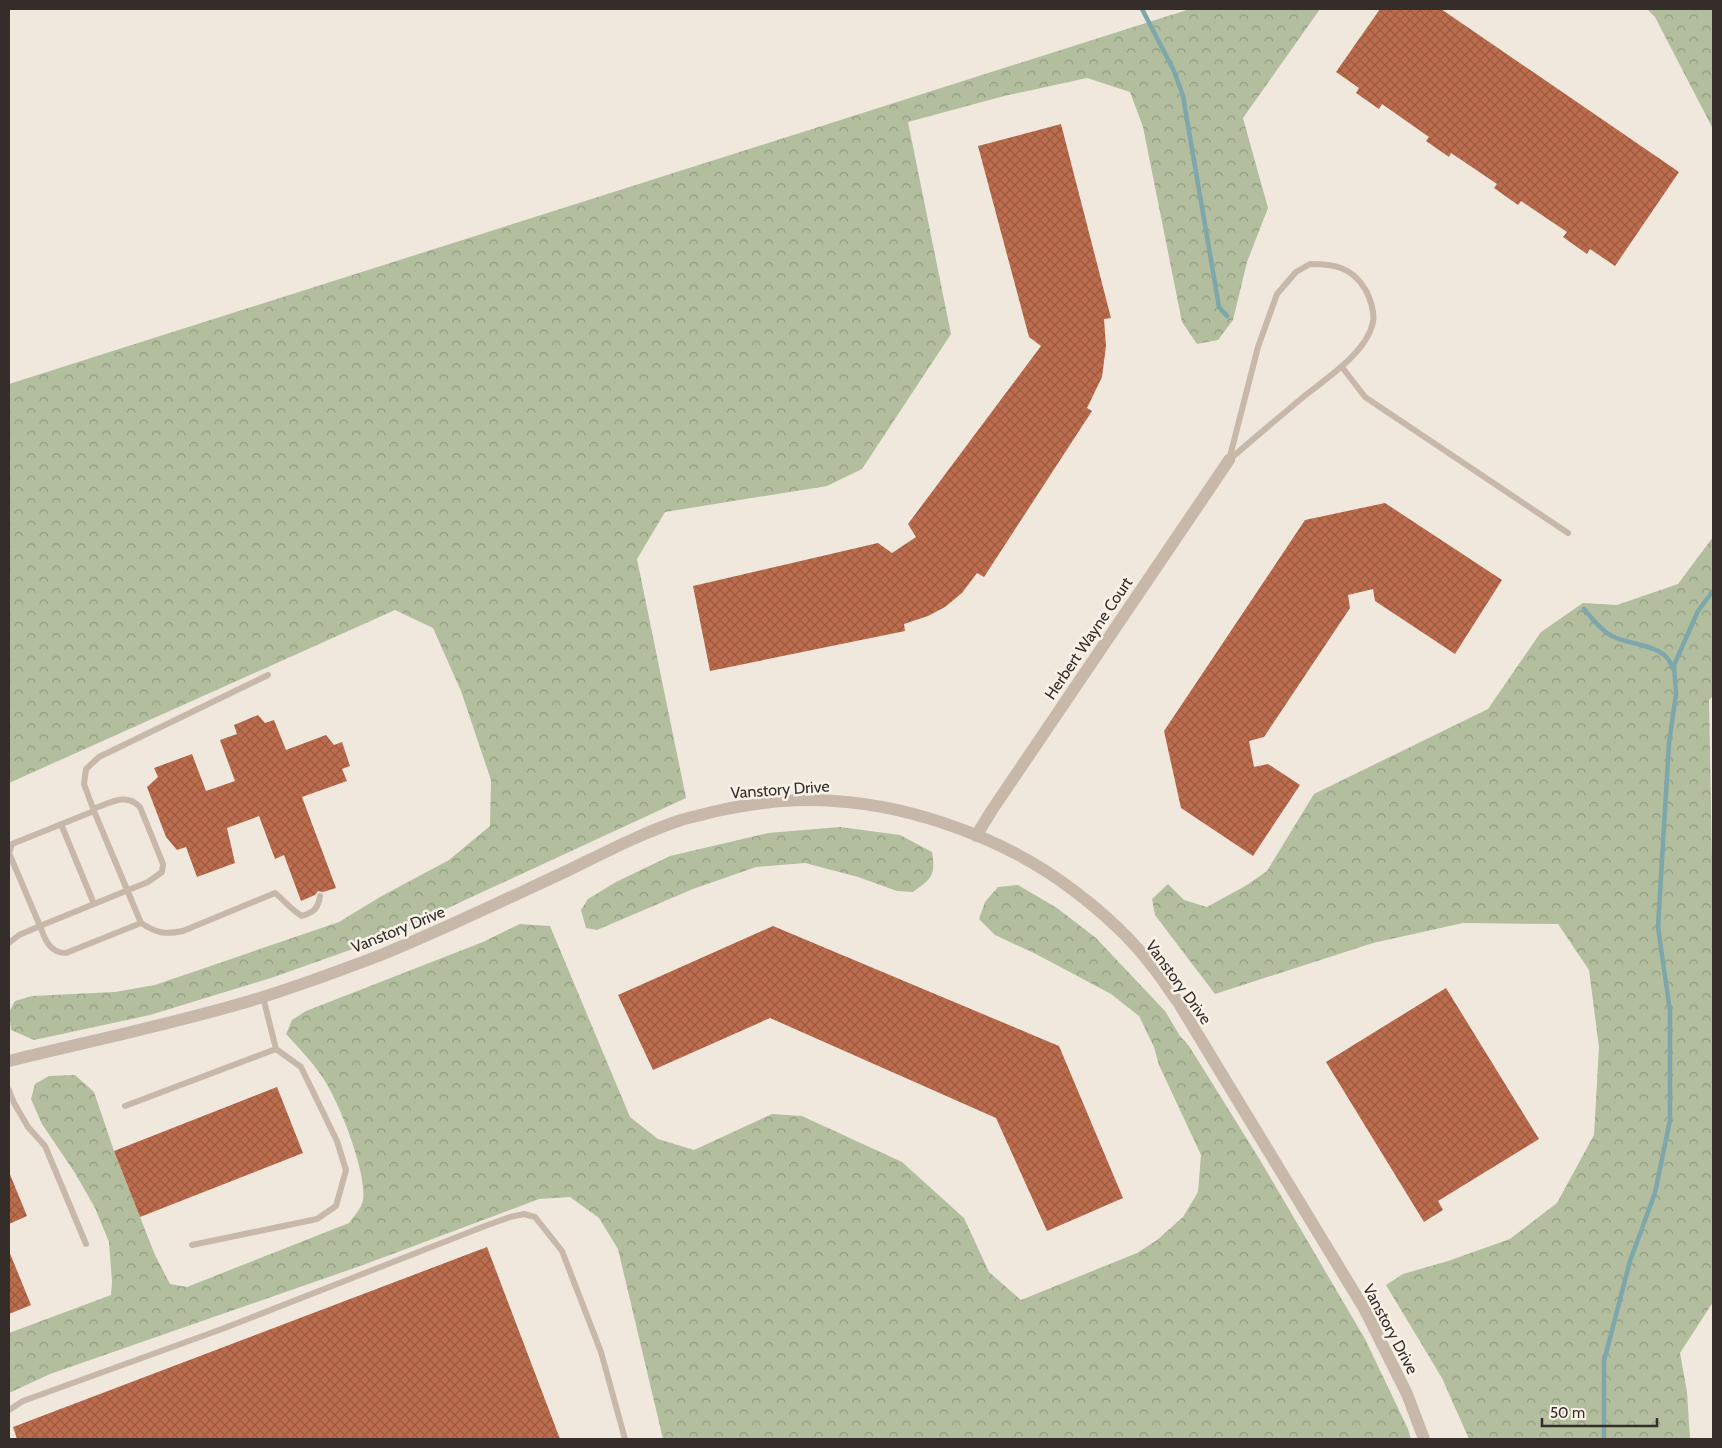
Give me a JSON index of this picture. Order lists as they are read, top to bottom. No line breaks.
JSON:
{"streets":{"street":["Herbert Wayne Court","Vanstory Drive"]},"crossings":[["Herbert Wayne Court","Vanstory Drive"]],"scale_bar":"50 m"}
